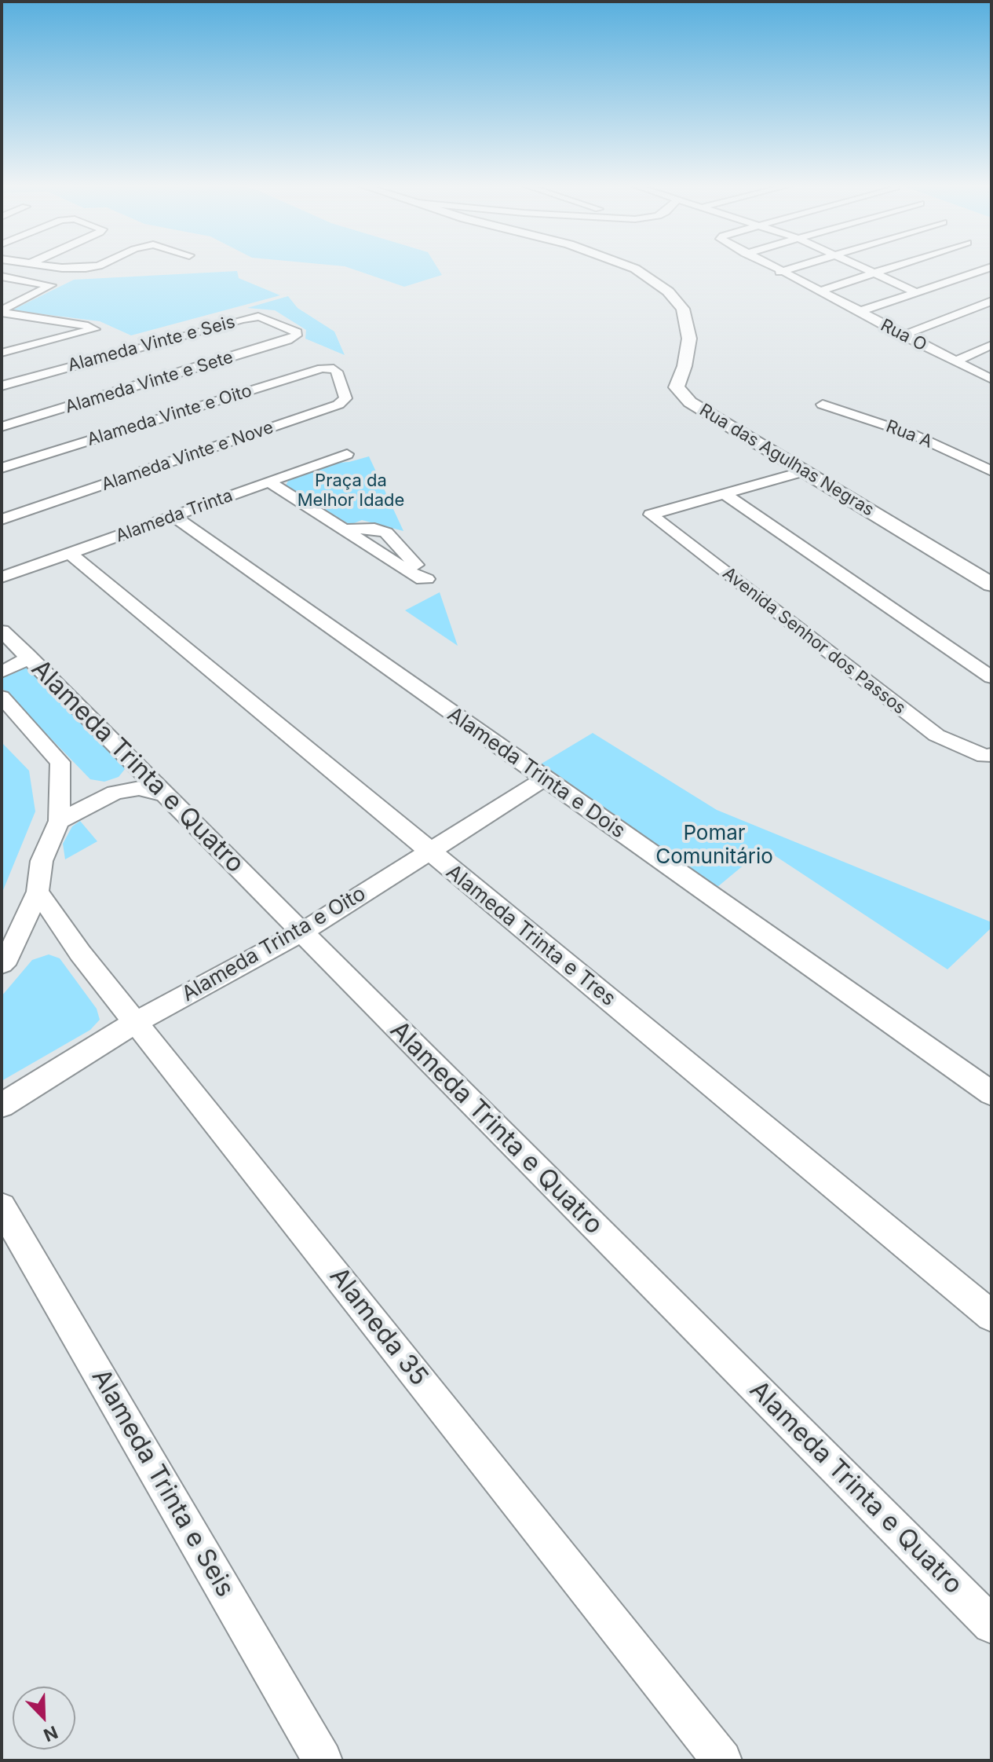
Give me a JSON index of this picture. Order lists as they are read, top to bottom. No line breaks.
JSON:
{"streets":{"street":["Rua O","Alameda Vinte e Seis","Alameda Vinte e Sete","Alameda Vinte e Oito","Rua A","Alameda Vinte e Nove","Rua das Agulhas Negras","Alameda Trinta","Avenida Senhor dos Passos","Alameda Trinta e Quatro","Alameda Trinta e Dois","Alameda Trinta e Tres","Alameda Trinta e Oito","Alameda 35","Alameda Trinta e Seis"]},"crossings":[["Alameda Vinte e Seis","Alameda Vinte e Sete"],["Alameda Vinte e Oito","Alameda Vinte e Nove"],["Alameda Trinta","Alameda Trinta e Dois"],["Alameda Trinta","Alameda Trinta e Tres"],["Alameda Trinta e Quatro","Alameda Trinta e Oito"],["Alameda Trinta e Dois","Alameda Trinta e Oito"],["Alameda Trinta e Tres","Alameda Trinta e Oito"],["Alameda Trinta e Oito","Alameda 35"]],"parks":["Praça da Melhor Idade","Pomar Comunitário"],"north":"bottom right"}
